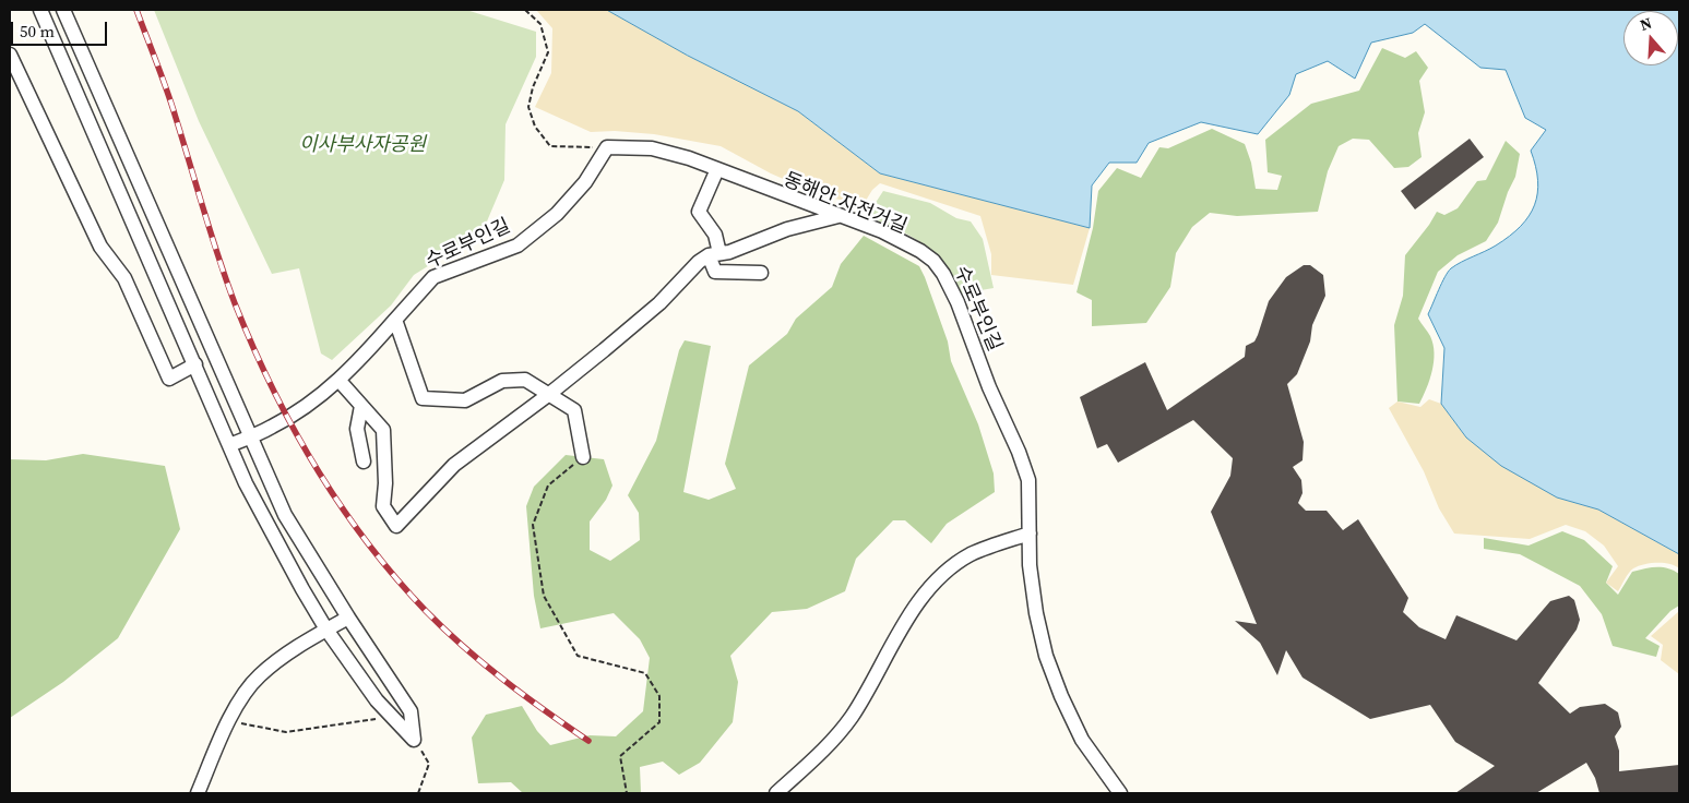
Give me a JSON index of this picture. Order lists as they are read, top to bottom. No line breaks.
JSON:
{"streets":{"street":["수로부인길"]},"parks":["이사부사자공원"],"scale_bar":"50 m","north":"top"}
